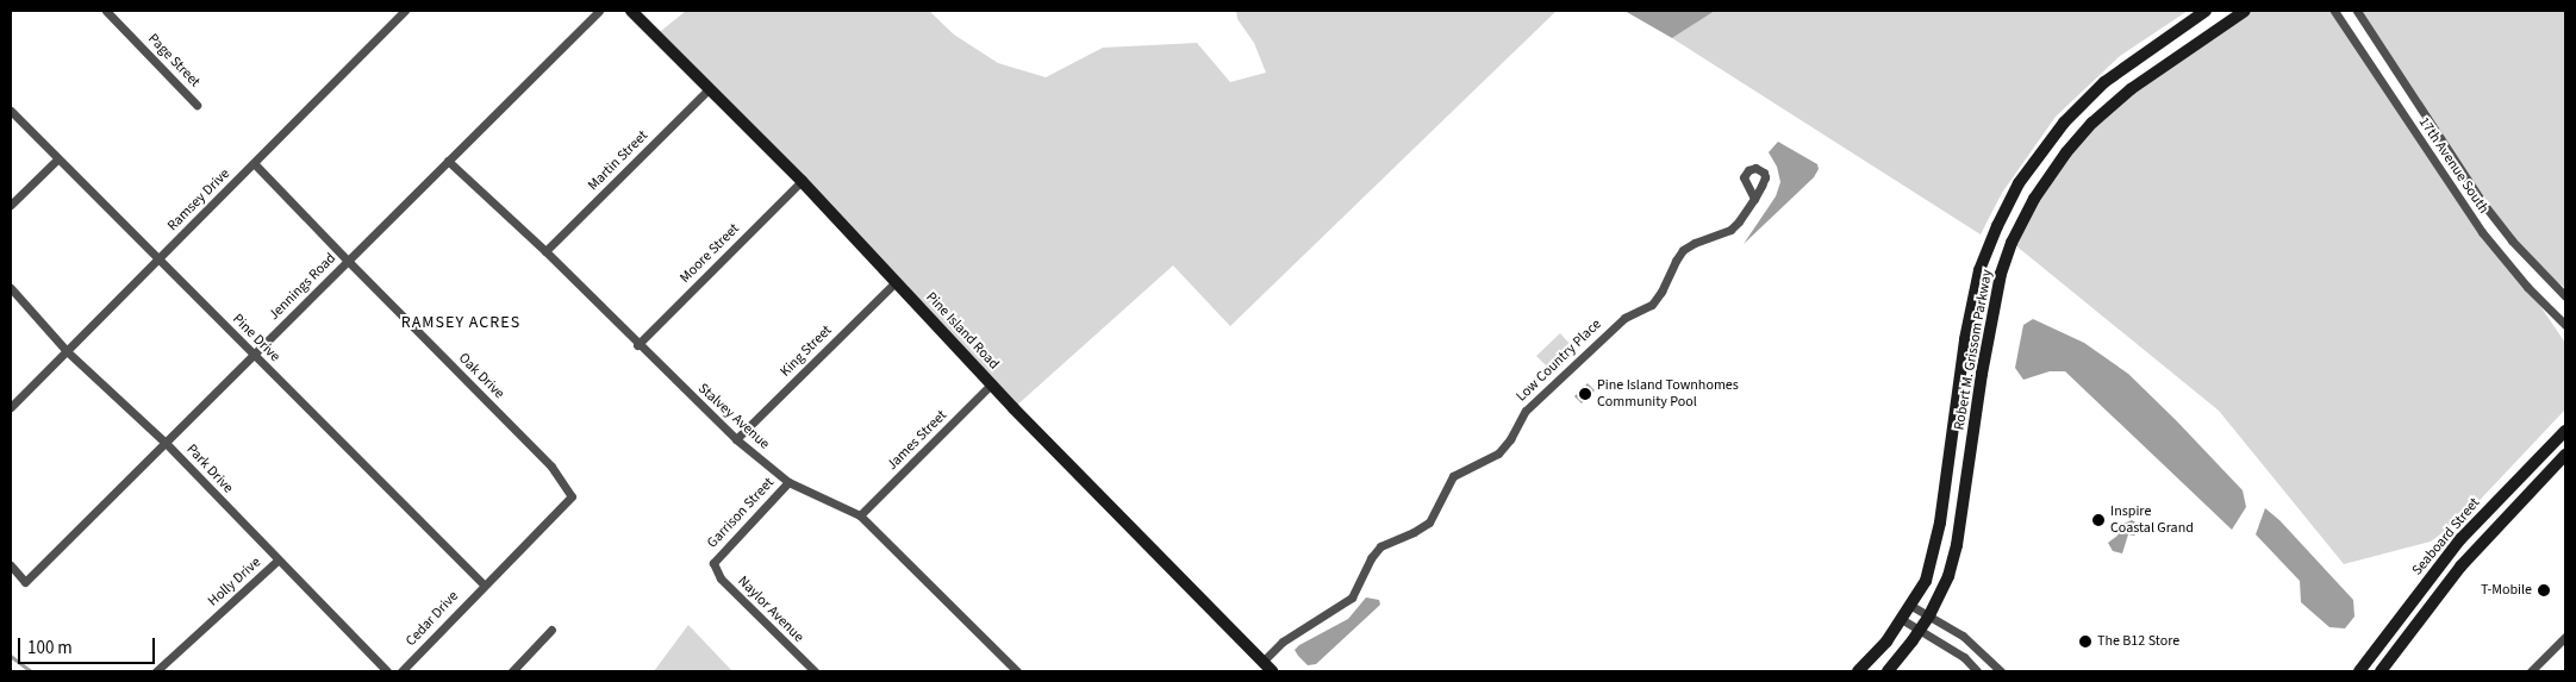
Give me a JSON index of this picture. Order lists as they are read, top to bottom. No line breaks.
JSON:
{"streets":{"main road":["Pine Island Road","Robert M. Grissom Parkway","Seaboard Street"],"street":["Page Street","Martin Street","17th Avenue South","Ramsey Drive","Moore Street","Jennings Road","Pine Drive","King Street","Low Country Place","Oak Drive","Stalvey Avenue","James Street","Park Drive","Garrison Street","Holly Drive","Naylor Avenue","Cedar Drive"]},"crossings":[["Martin Street","Pine Island Road"],["Martin Street","Stalvey Avenue"],["Ramsey Drive","Pine Drive"],["Ramsey Drive","Oak Drive"],["Ramsey Drive","Park Drive"],["Moore Street","Pine Island Road"],["Moore Street","Stalvey Avenue"],["Jennings Road","Pine Drive"],["Jennings Road","Oak Drive"],["Jennings Road","Stalvey Avenue"],["Jennings Road","Park Drive"],["Pine Island Road","King Street"],["Pine Island Road","Low Country Place"],["Pine Island Road","James Street"],["Pine Drive","Oak Drive"],["Pine Drive","Cedar Drive"],["King Street","Stalvey Avenue"],["Oak Drive","Cedar Drive"],["Stalvey Avenue","James Street"],["Stalvey Avenue","Garrison Street"],["Park Drive","Holly Drive"],["Garrison Street","Naylor Avenue"]],"districts":["RAMSEY ACRES"],"places":["Pine Island Townhomes Community Pool","Inspire Coastal Grand","T-Mobile","The B12 Store"],"scale_bar":"100 m"}
